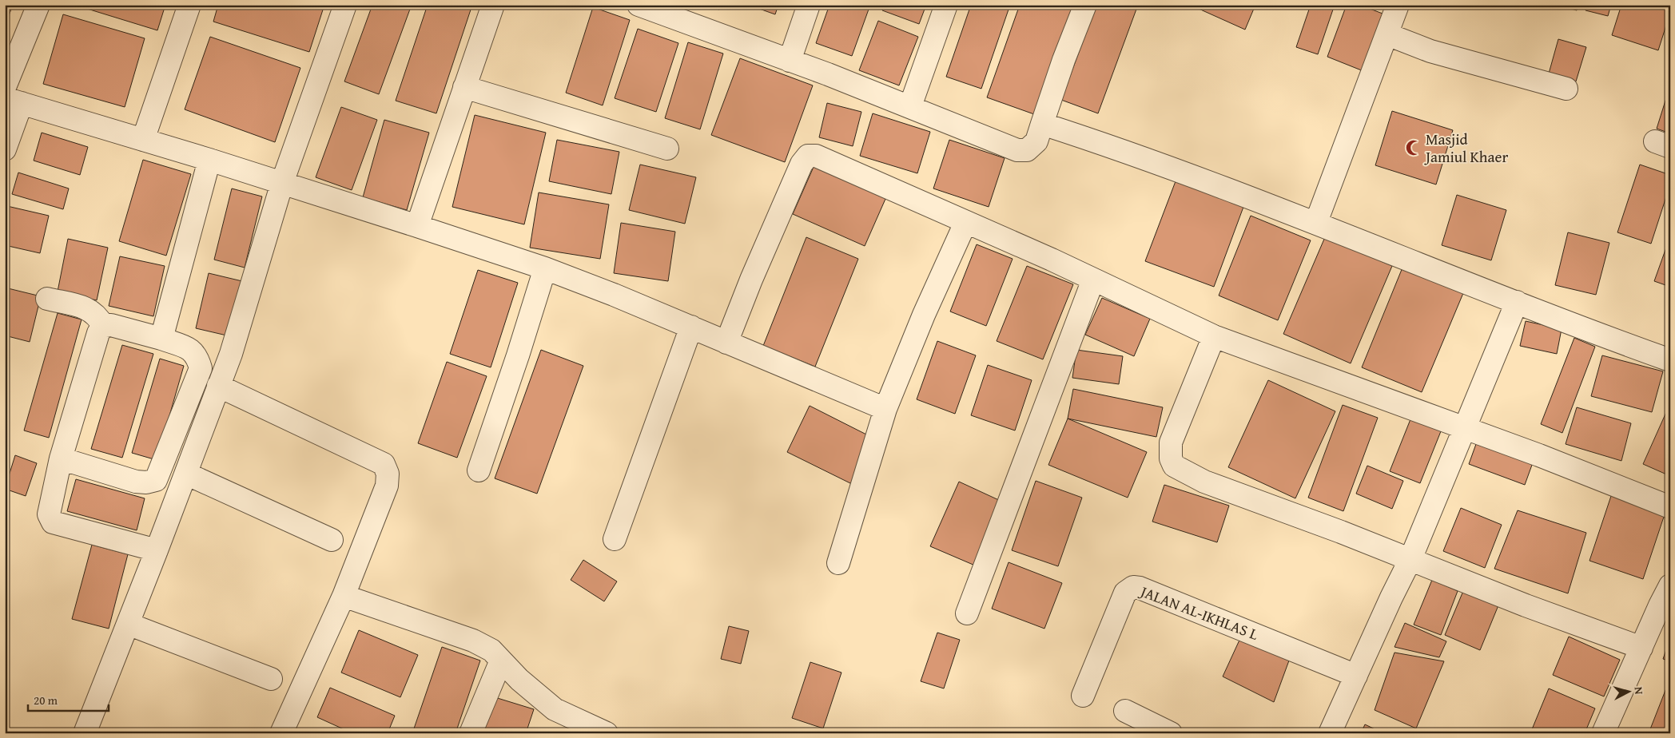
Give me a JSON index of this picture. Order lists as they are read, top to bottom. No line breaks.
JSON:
{"streets":{"street":["JALAN AL-IKHLAS L"]},"places":{"mosque":["Masjid Jamiul Khaer"]},"scale_bar":"20 m","north":"right"}
